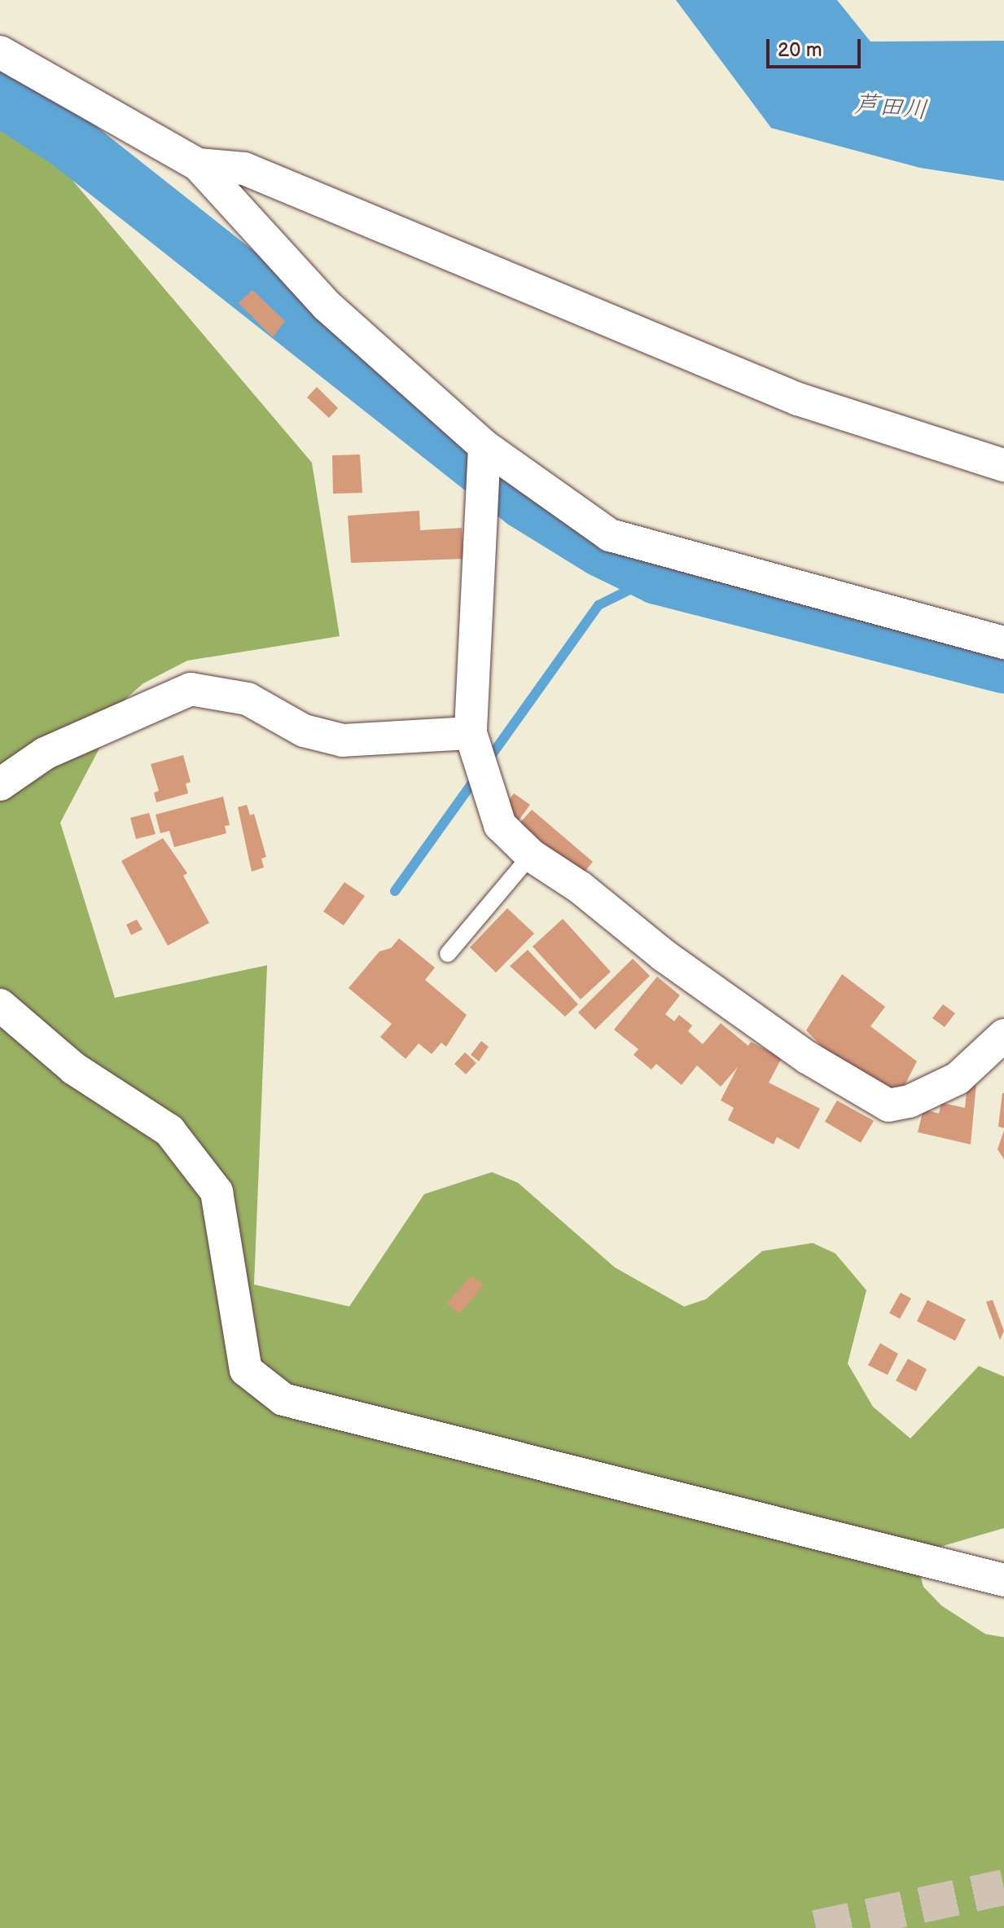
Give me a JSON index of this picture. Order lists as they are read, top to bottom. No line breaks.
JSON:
{"water":["芦田川"],"scale_bar":"20 m"}
